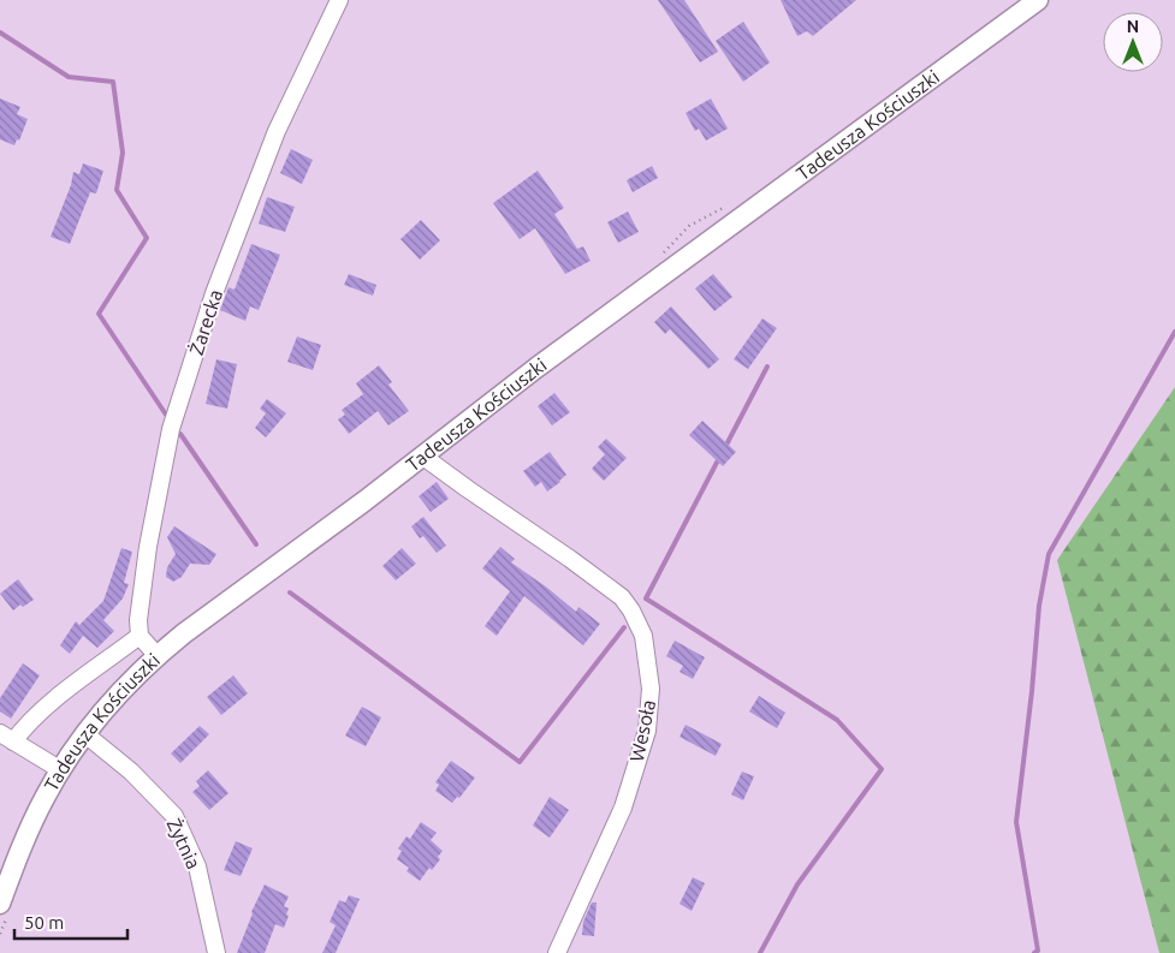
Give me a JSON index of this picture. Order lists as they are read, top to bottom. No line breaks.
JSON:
{"streets":{"main road":["Tadeusza Kościuszki"],"street":["Żarecka","Wesoła","Żytnia"]},"crossings":[["Tadeusza Kościuszki","Wesoła"],["Tadeusza Kościuszki","Żytnia"]],"scale_bar":"50 m","north":"top"}
